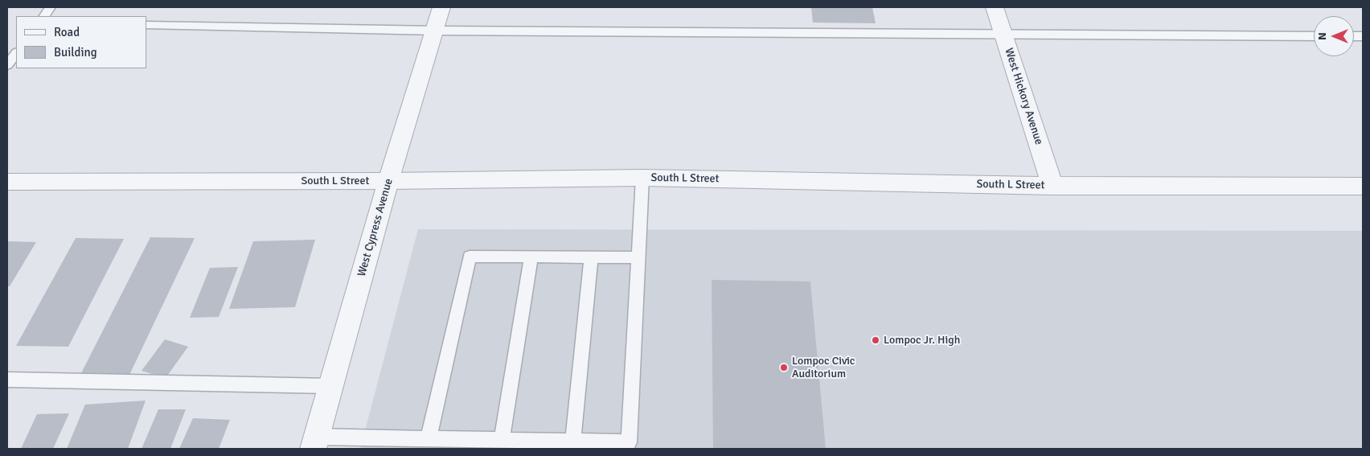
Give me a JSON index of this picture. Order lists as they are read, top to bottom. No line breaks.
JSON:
{"streets":{"street":["West Hickory Avenue","South L Street","West Cypress Avenue"]},"crossings":[["West Hickory Avenue","South L Street"],["South L Street","West Cypress Avenue"]],"places":["Lompoc Jr. High","Lompoc Civic Auditorium"],"legend":["Road","Building"],"north":"left"}
